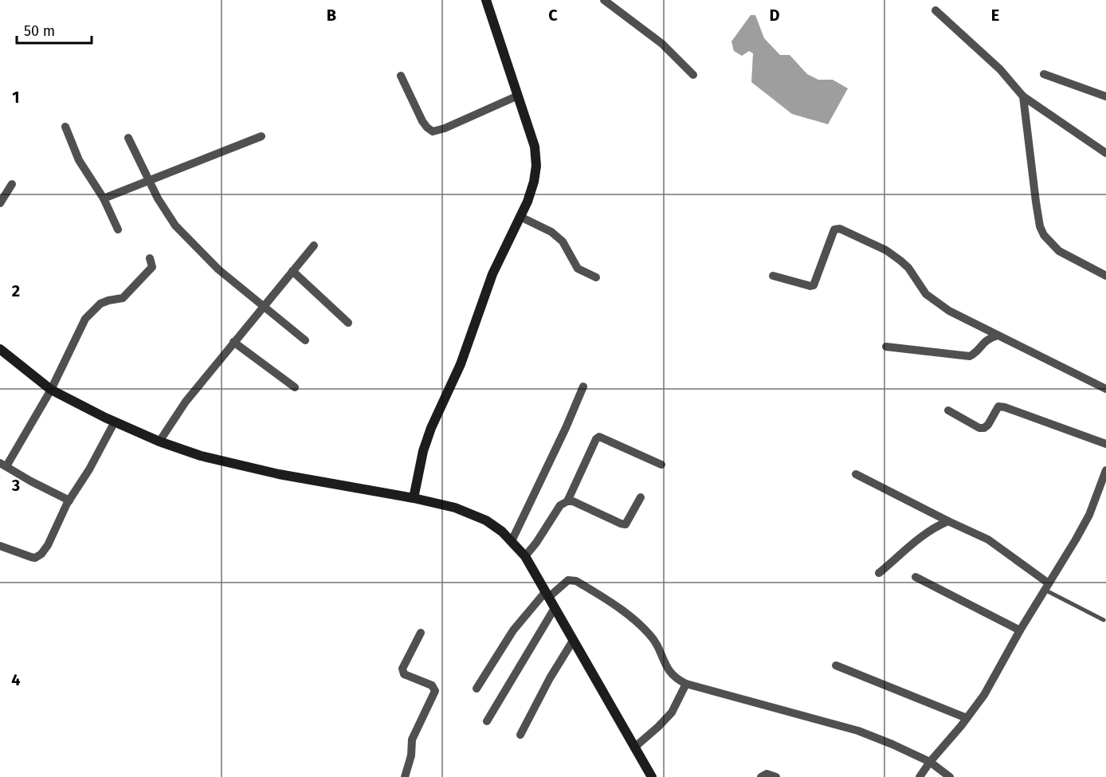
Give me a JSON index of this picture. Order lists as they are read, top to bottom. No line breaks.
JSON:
{"scale_bar":"50 m","grid":{"columns":["B","C","D","E"],"rows":["1","2","3","4"]}}
